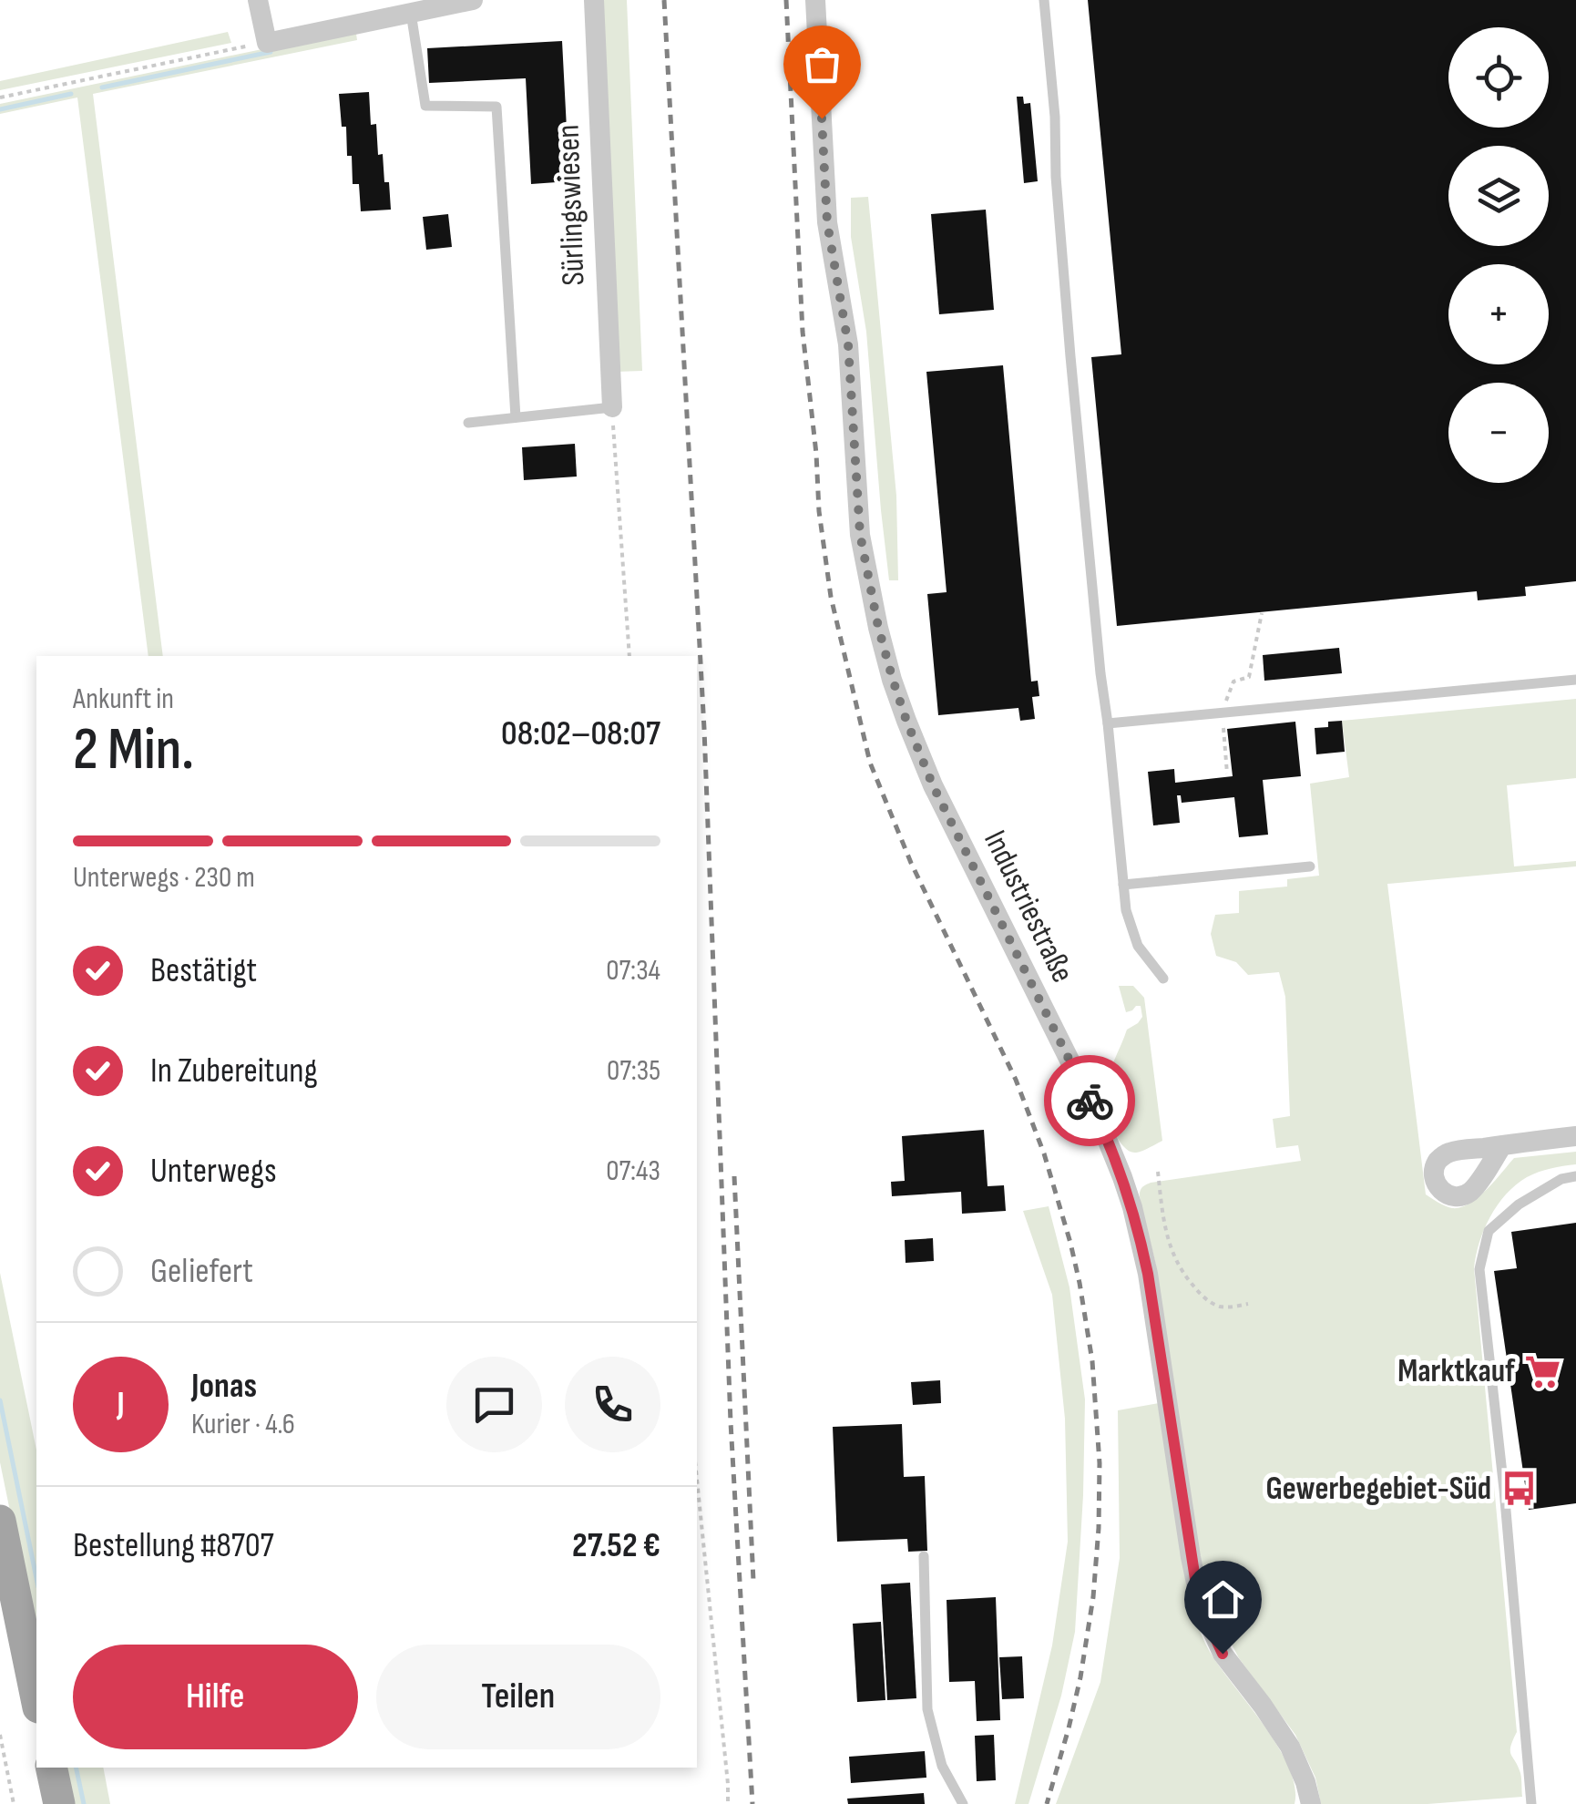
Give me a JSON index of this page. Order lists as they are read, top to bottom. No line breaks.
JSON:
{"streets":{"street":["Sürlingswiesen","Industriestraße"]},"places":{"supermarket":["Marktkauf"],"bus stop":["Gewerbegebiet-Süd"]},"page":{"map_buttons":["+","−"],"heading":["2 Min.","Ankunft in","08:02–08:07"],"panel":["Jonas","Kurier · 4.6","Bestellung #8707","27.52 €"],"bar":"Unterwegs · 230 m","list":[["Bestätigt","07:34"],["In Zubereitung","07:35"],["Unterwegs","07:43"],"Geliefert"],"round":"J","buttons":["Hilfe","Teilen"]}}
